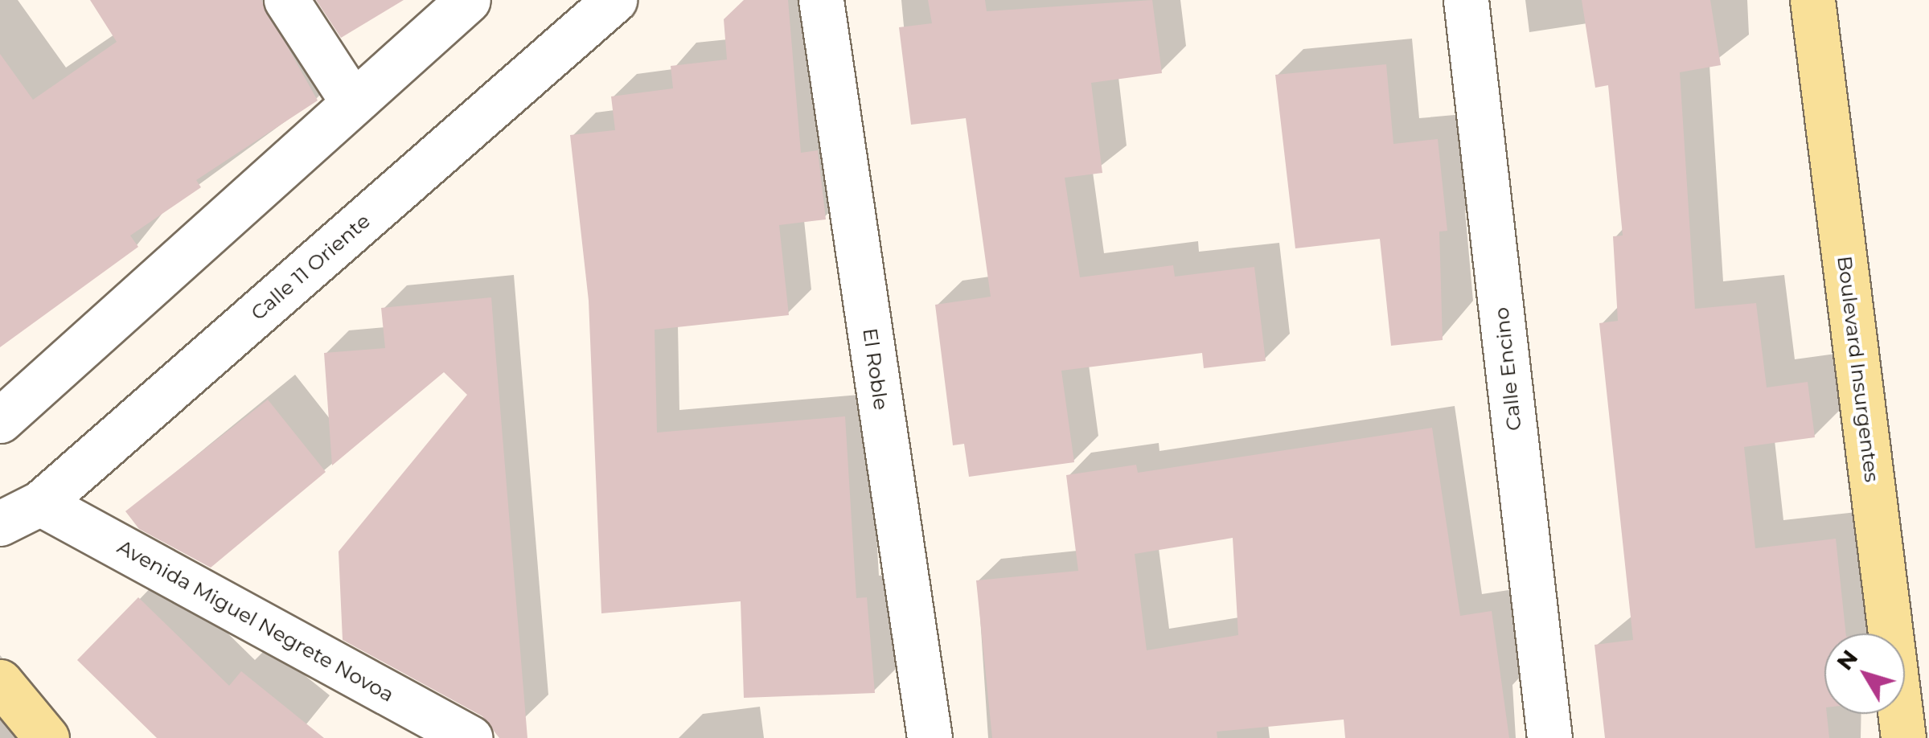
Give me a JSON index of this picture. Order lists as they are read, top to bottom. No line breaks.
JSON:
{"streets":{"main road":["Boulevard Insurgentes"],"street":["Calle 11 Oriente","El Roble","Calle Encino","Avenida Miguel Negrete Novoa"]},"crossings":[["Calle 11 Oriente","Avenida Miguel Negrete Novoa"]],"north":"top left"}
